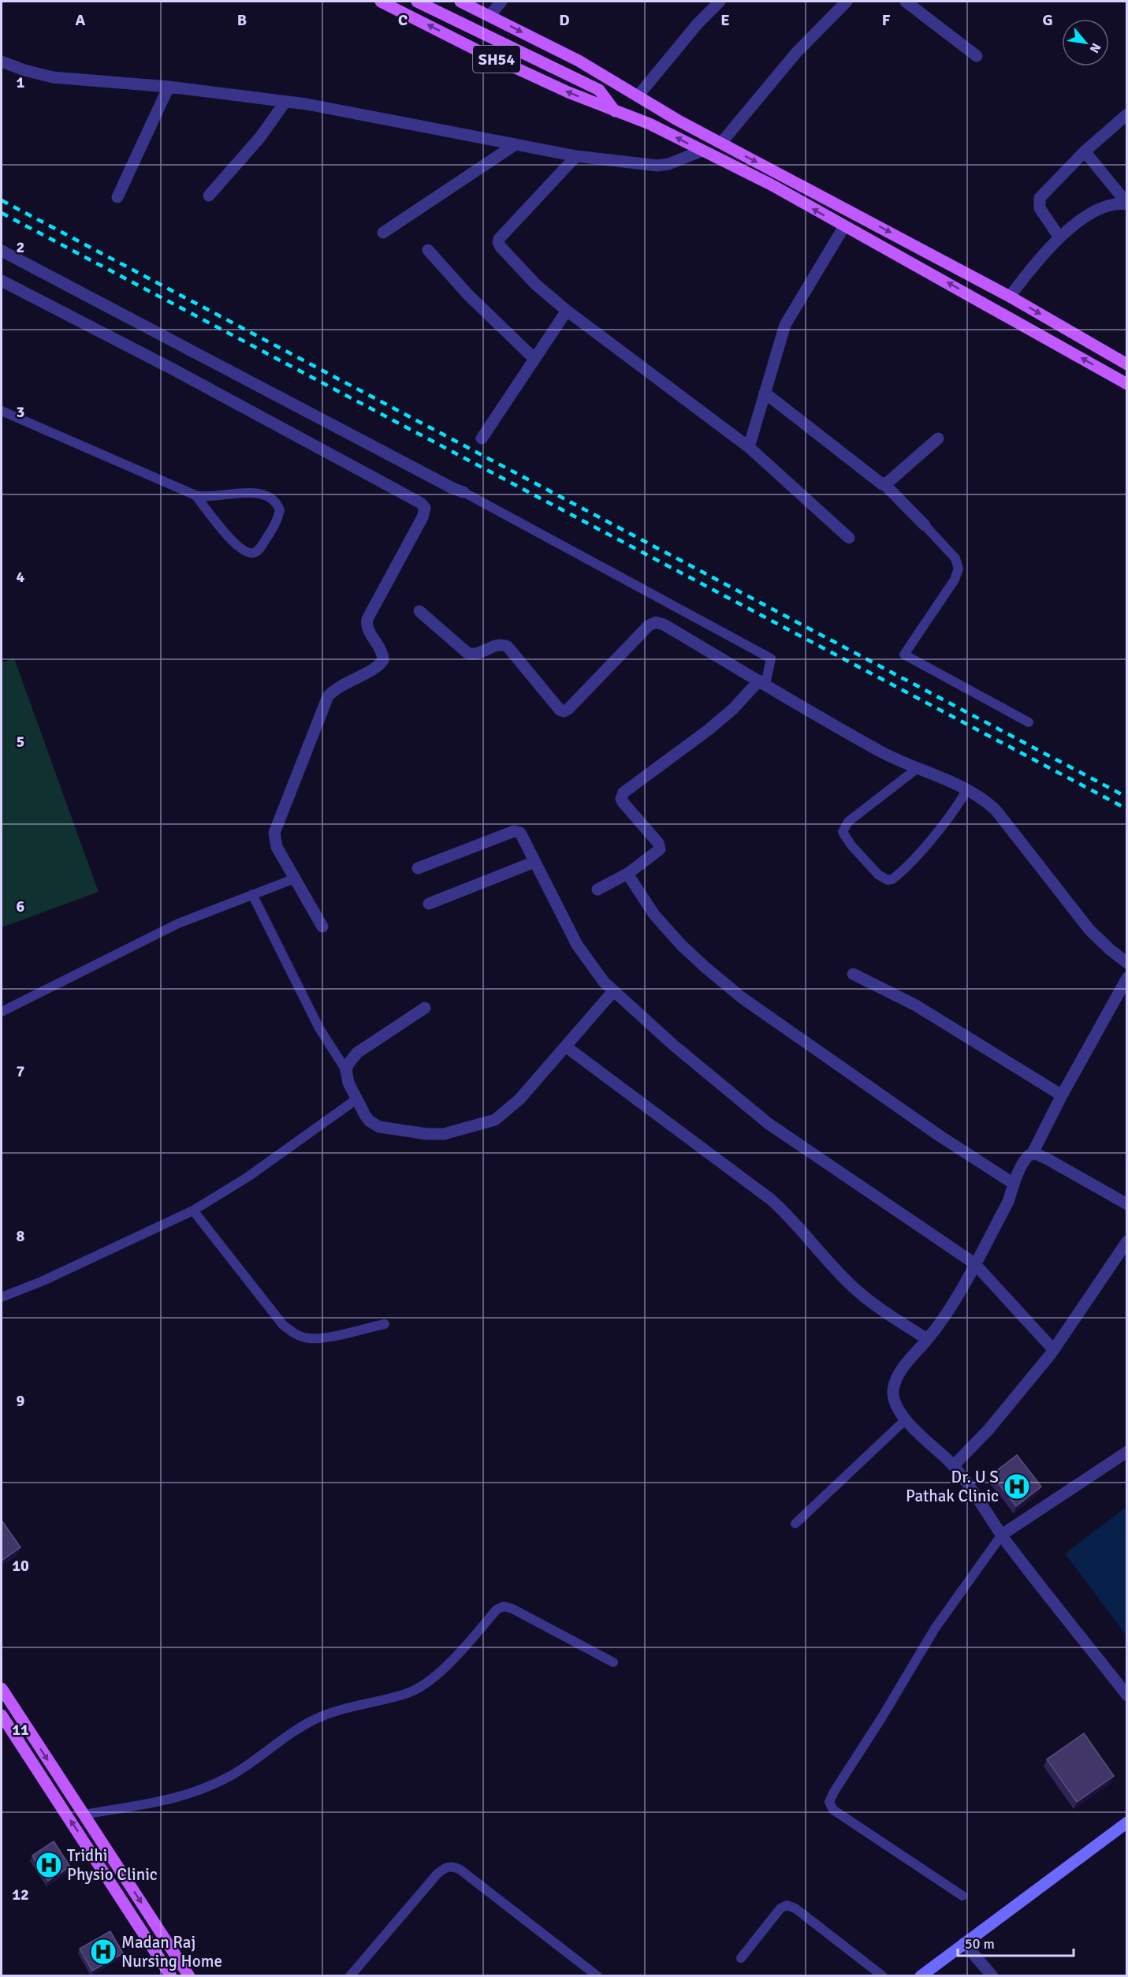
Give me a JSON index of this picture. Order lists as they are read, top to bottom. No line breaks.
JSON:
{"streets":{"main road":["SH54"]},"places":{"hospital":["Dr. U S Pathak Clinic","Tridhi Physio Clinic","Madan Raj Nursing Home"]},"scale_bar":"50 m","north":"bottom right","grid":{"columns":["A","B","C","D","E","F","G"],"rows":["1","2","3","4","5","6","7","8","9","10","11","12"]}}
